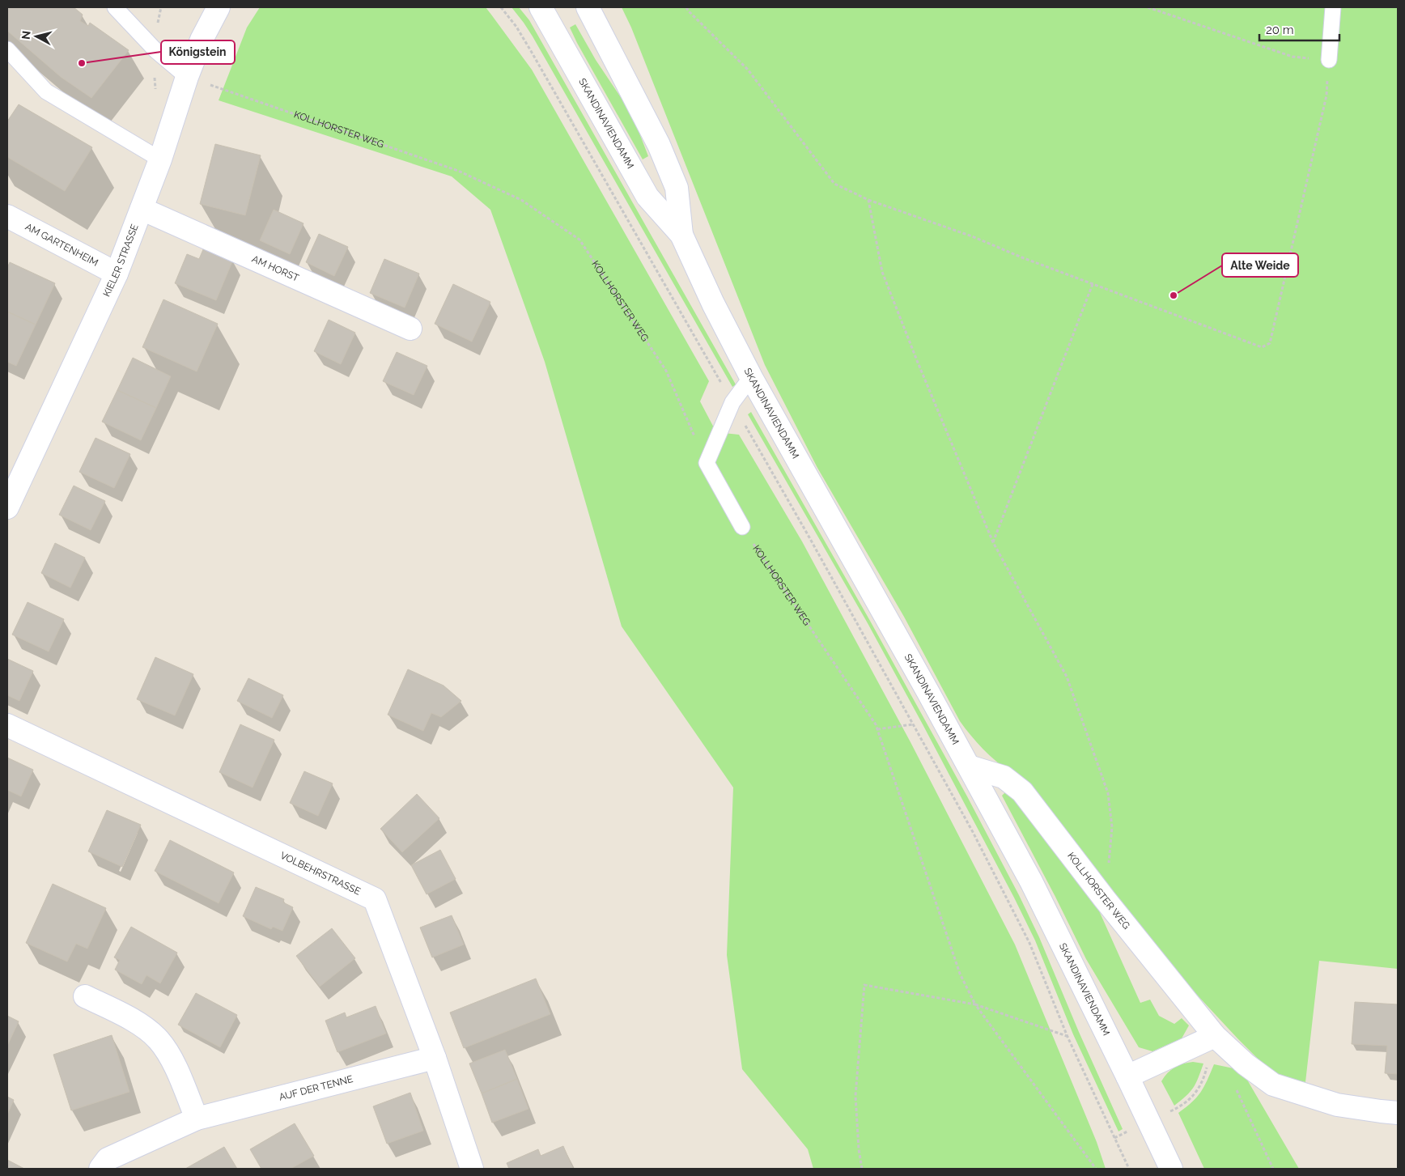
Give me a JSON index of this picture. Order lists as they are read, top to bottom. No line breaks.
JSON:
{"streets":{"street":["SKANDINAVIENDAMM","KOLLHORSTER WEG","AM GARTENHEIM","KIELER STRASSE","AM HORST","VOLBEHRSTRASSE","AUF DER TENNE"]},"crossings":[["SKANDINAVIENDAMM","KOLLHORSTER WEG"],["KOLLHORSTER WEG","KIELER STRASSE"],["AM GARTENHEIM","KIELER STRASSE"],["KIELER STRASSE","AM HORST"],["VOLBEHRSTRASSE","AUF DER TENNE"]],"places":["Königstein","Alte Weide"],"scale_bar":"20 m","north":"left"}
